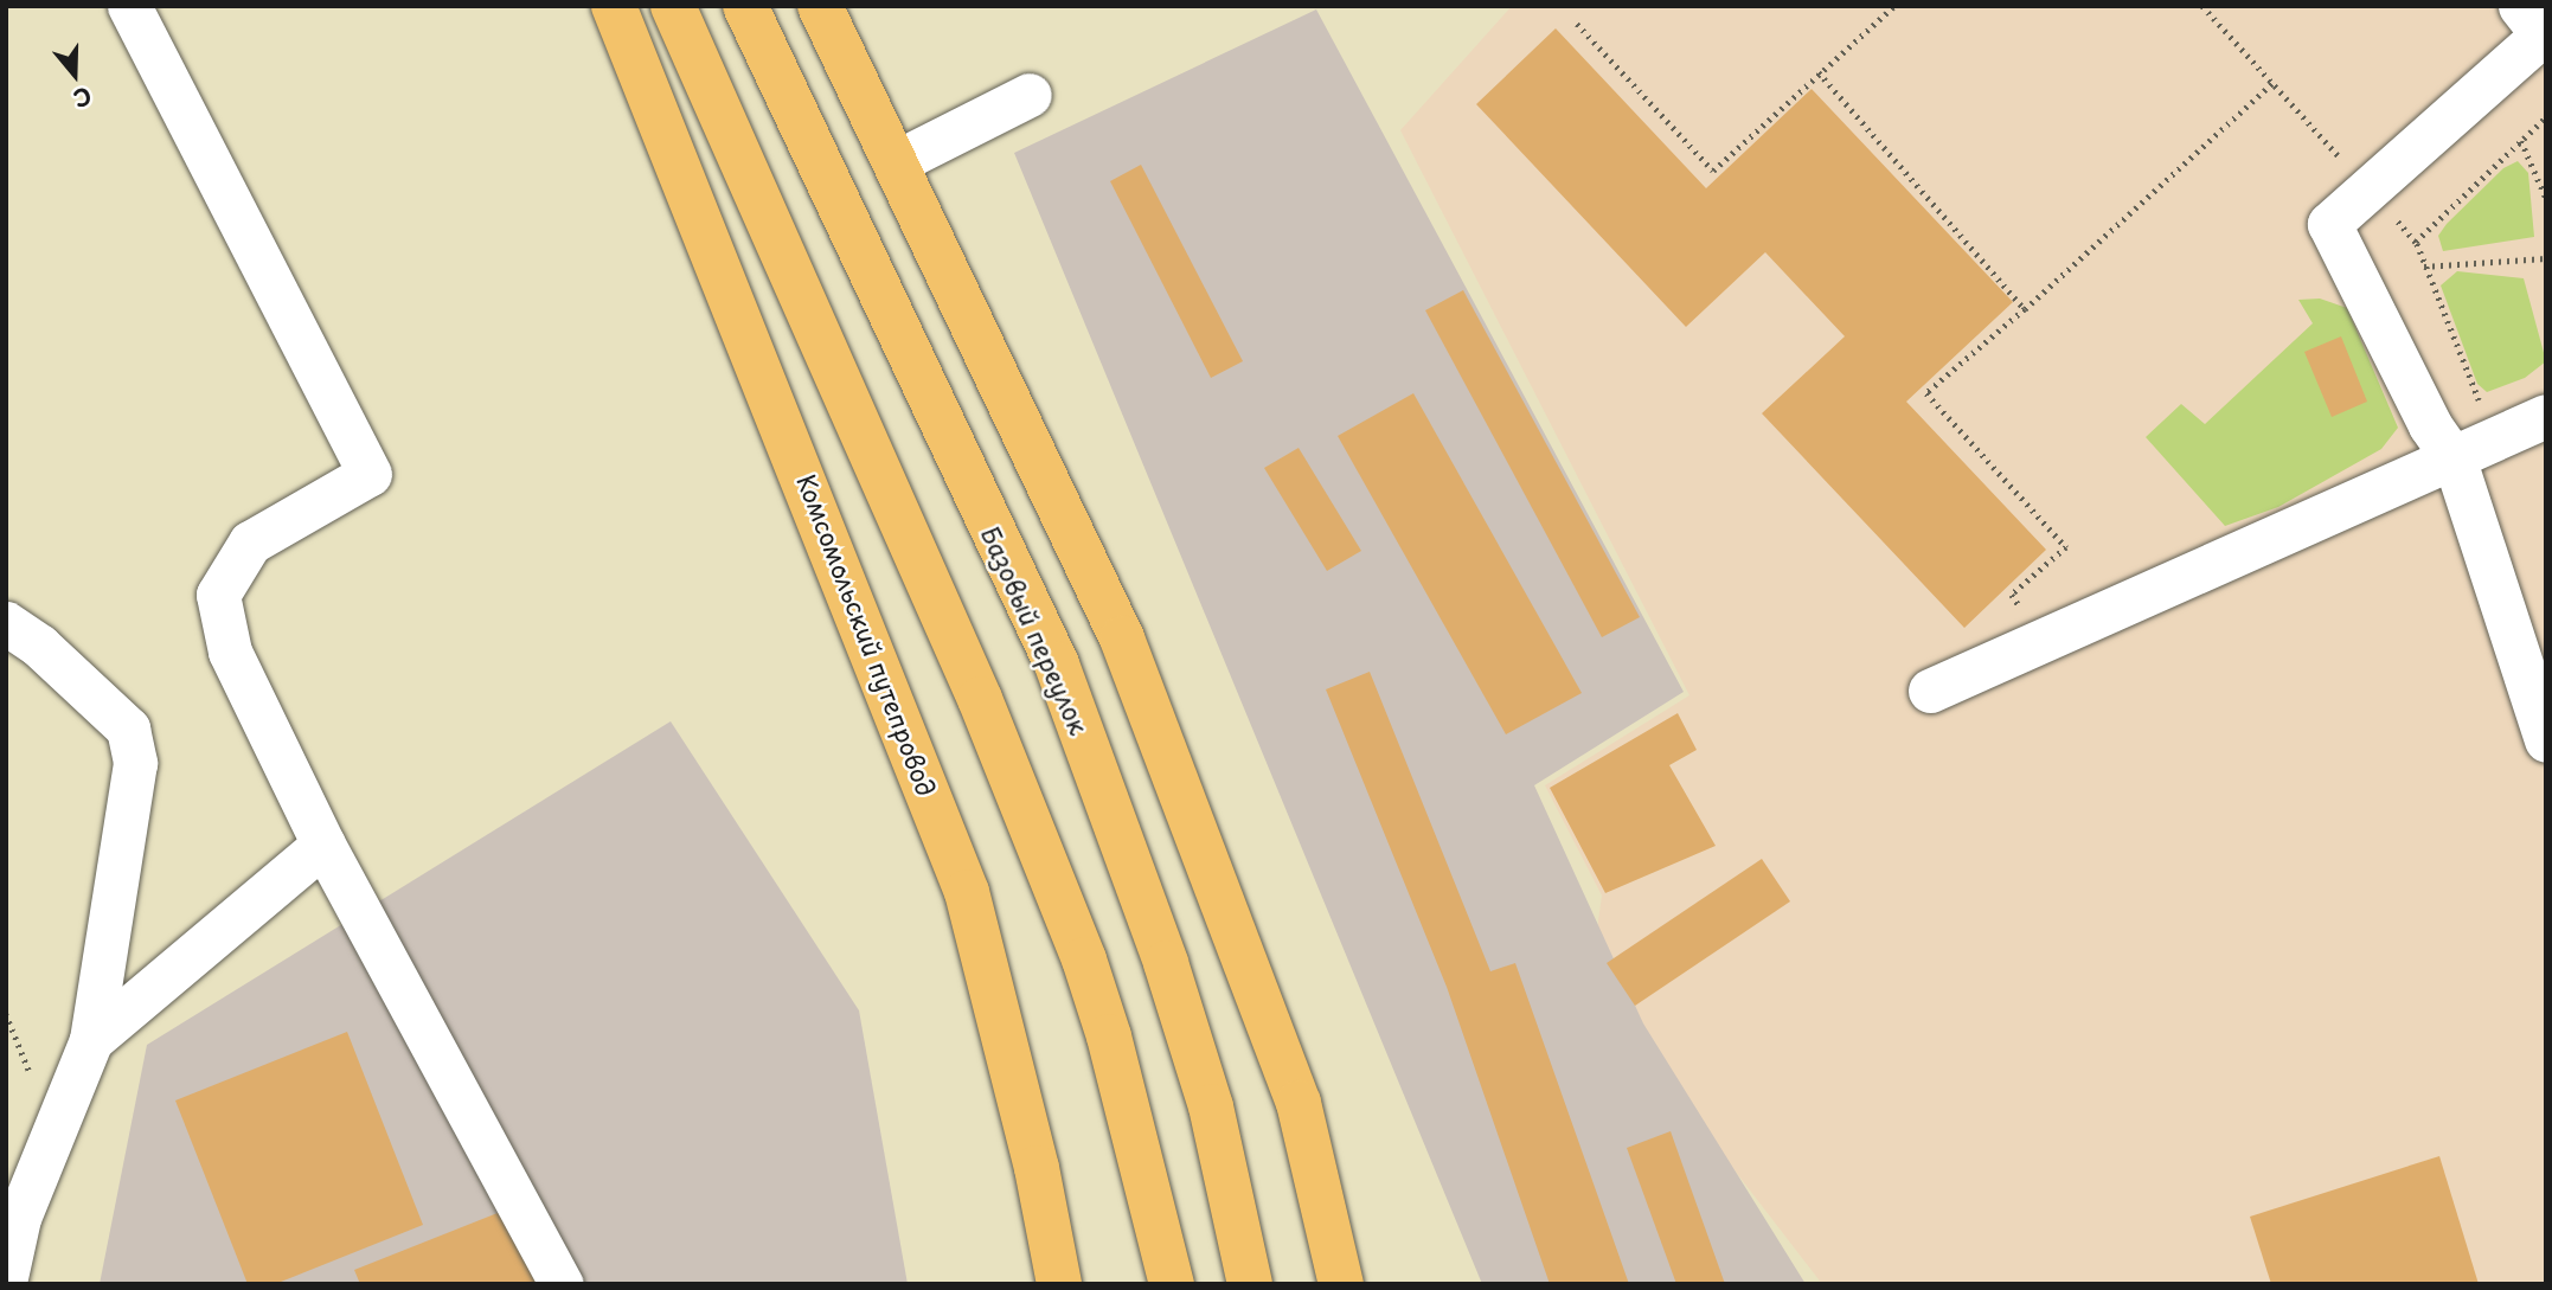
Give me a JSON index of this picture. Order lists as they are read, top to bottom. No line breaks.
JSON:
{"streets":{"main road":["Базовый переулок","Комсомольский путепровод"]},"north":"bottom"}
